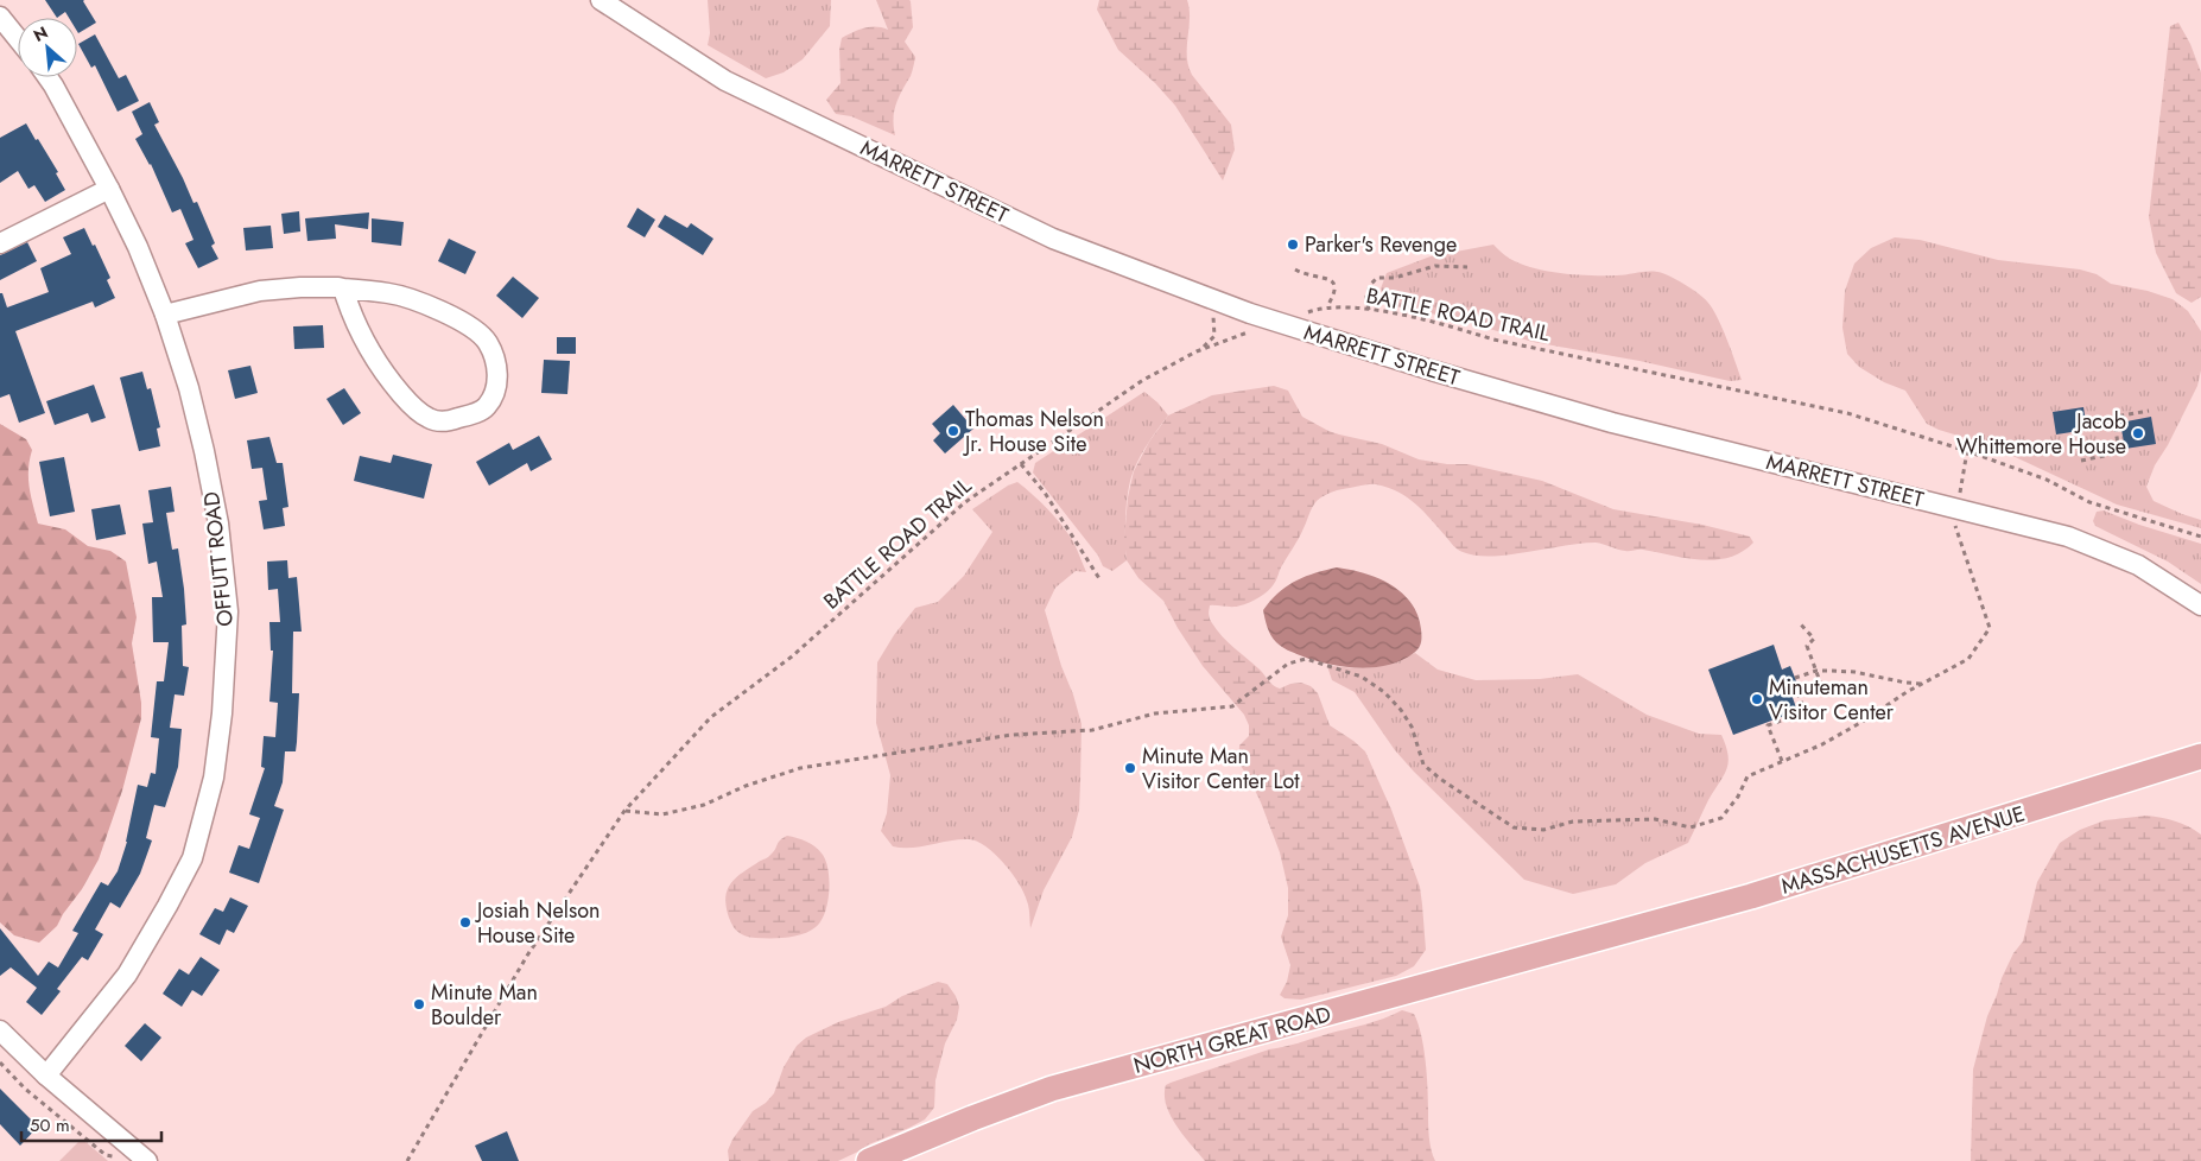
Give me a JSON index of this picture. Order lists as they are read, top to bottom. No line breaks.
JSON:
{"streets":{"main road":["MASSACHUSETTS AVENUE","NORTH GREAT ROAD"],"street":["MARRETT STREET","OFFUTT ROAD"],"path":["BATTLE ROAD TRAIL"]},"crossings":[["MARRETT STREET","BATTLE ROAD TRAIL"],["MASSACHUSETTS AVENUE","NORTH GREAT ROAD"]],"places":["Parker's Revenge","Thomas Nelson Jr. House Site","Jacob Whittemore House","Minuteman Visitor Center","Minute Man Visitor Center Lot","Josiah Nelson House Site","Minute Man Boulder"],"scale_bar":"50 m","north":"top left"}
